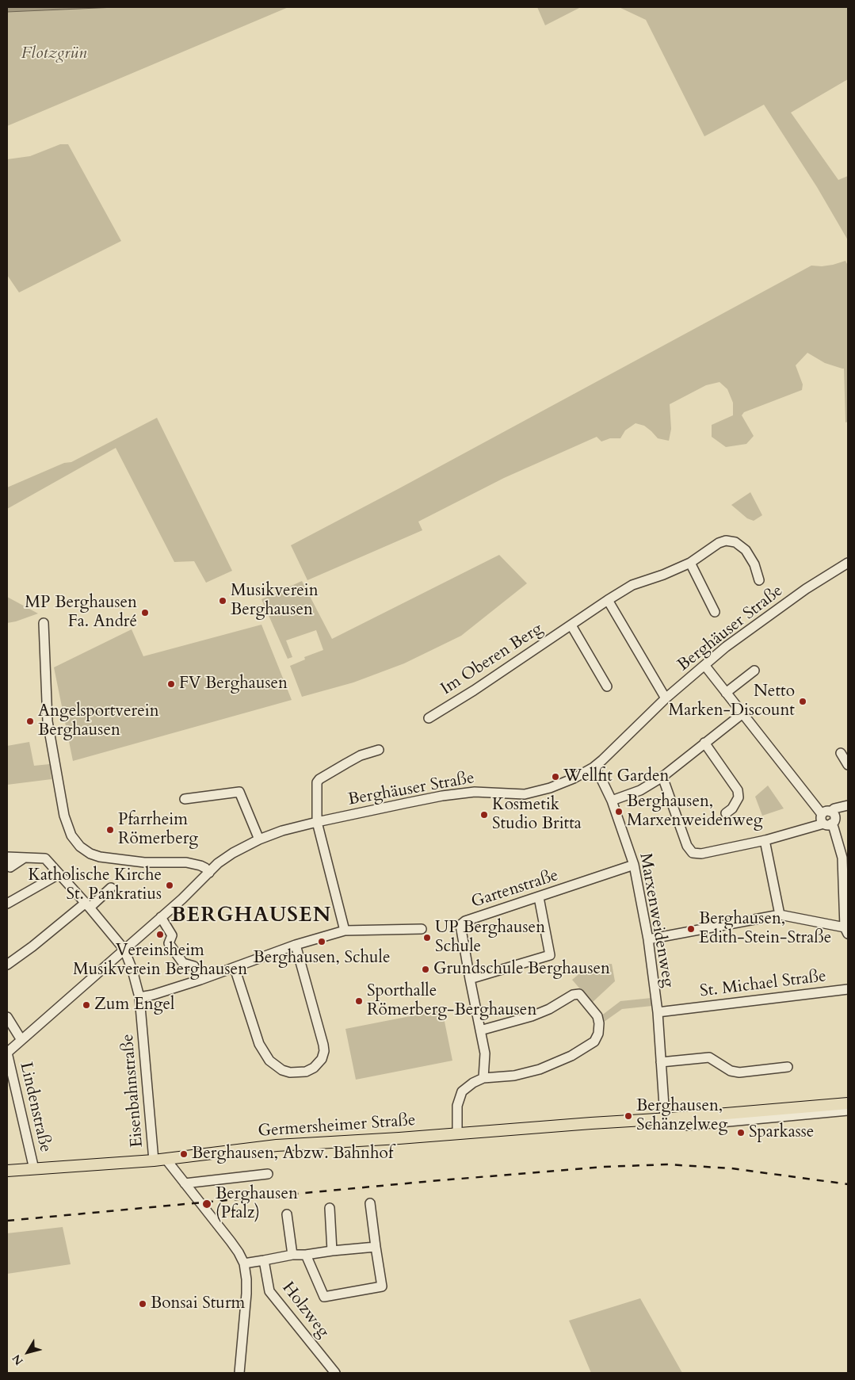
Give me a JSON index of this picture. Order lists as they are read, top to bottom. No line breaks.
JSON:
{"streets":{"main road":["Germersheimer Straße"],"street":["Berghäuser Straße","Im Oberen Berg","Gartenstraße","Marxenweidenweg","St. Michael Straße","Eisenbahnstraße","Lindenstraße","Holzweg"]},"crossings":[["Berghäuser Straße","Marxenweidenweg"],["Berghäuser Straße","Eisenbahnstraße"],["Berghäuser Straße","Lindenstraße"],["Gartenstraße","Marxenweidenweg"],["Marxenweidenweg","St. Michael Straße"],["Marxenweidenweg","Germersheimer Straße"],["Eisenbahnstraße","Germersheimer Straße"],["Lindenstraße","Germersheimer Straße"]],"districts":["BERGHAUSEN"],"parks":["Flotzgrün"],"places":["Musikverein Berghausen","MP Berghausen Fa. André","FV Berghausen","Netto Marken-Discount","Angelsportverein Berghausen","Wellfit Garden","Berghausen, Marxenweidenweg","Kosmetik Studio Britta","Pfarrheim Römerberg","Katholische Kirche St. Pankratius","Berghausen, Edith-Stein-Straße","Vereinsheim Musikverein Berghausen","UP Berghausen Schule","Berghausen, Schule","Grundschule Berghausen","Sporthalle Römerberg-Berghausen","Zum Engel","Berghausen, Schänzelweg","Sparkasse","Berghausen, Abzw. Bahnhof","Berghausen (Pfalz)","Bonsai Sturm"],"north":"bottom left"}
